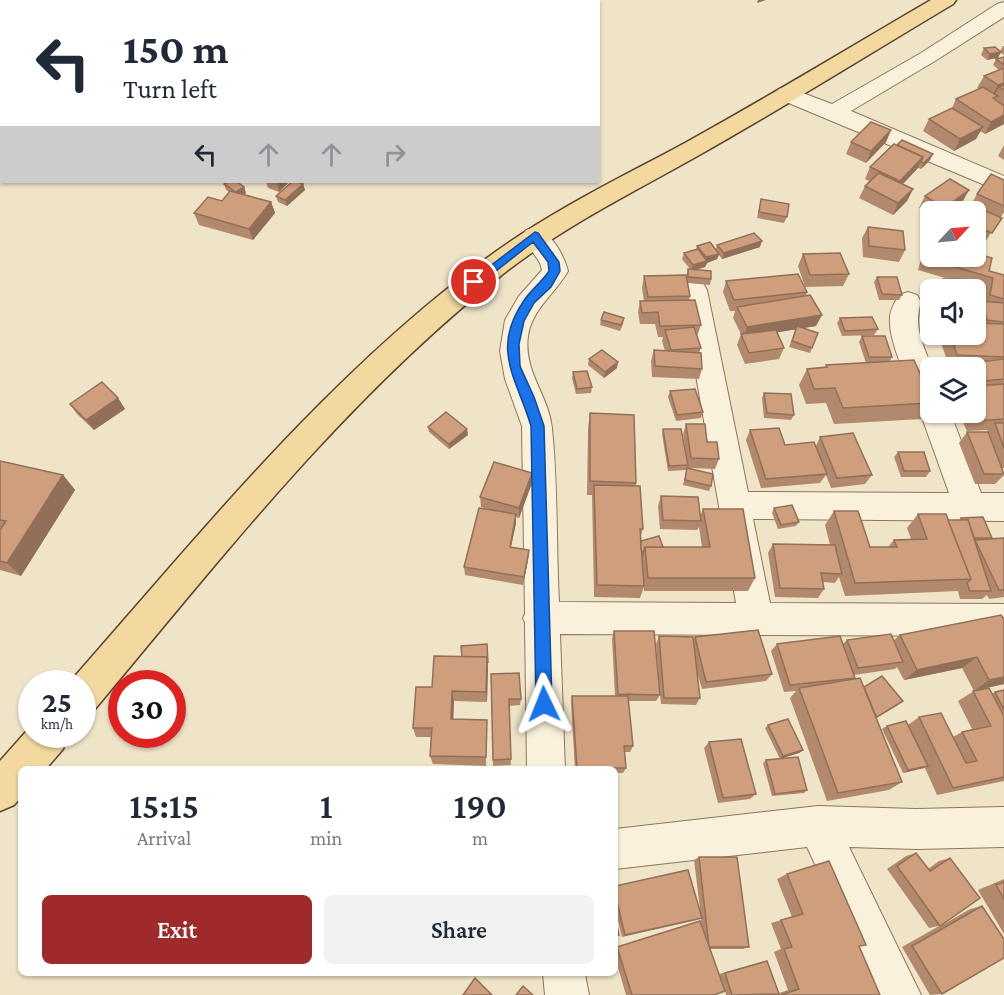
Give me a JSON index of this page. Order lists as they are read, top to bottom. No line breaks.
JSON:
{"north":"top right","page":{"turn":["150 m","Turn left"],"speed":"25 km/h","limit":"30","eta":["15:15","Arrival","1","min","190","m"],"buttons":["Exit","Share"]}}
